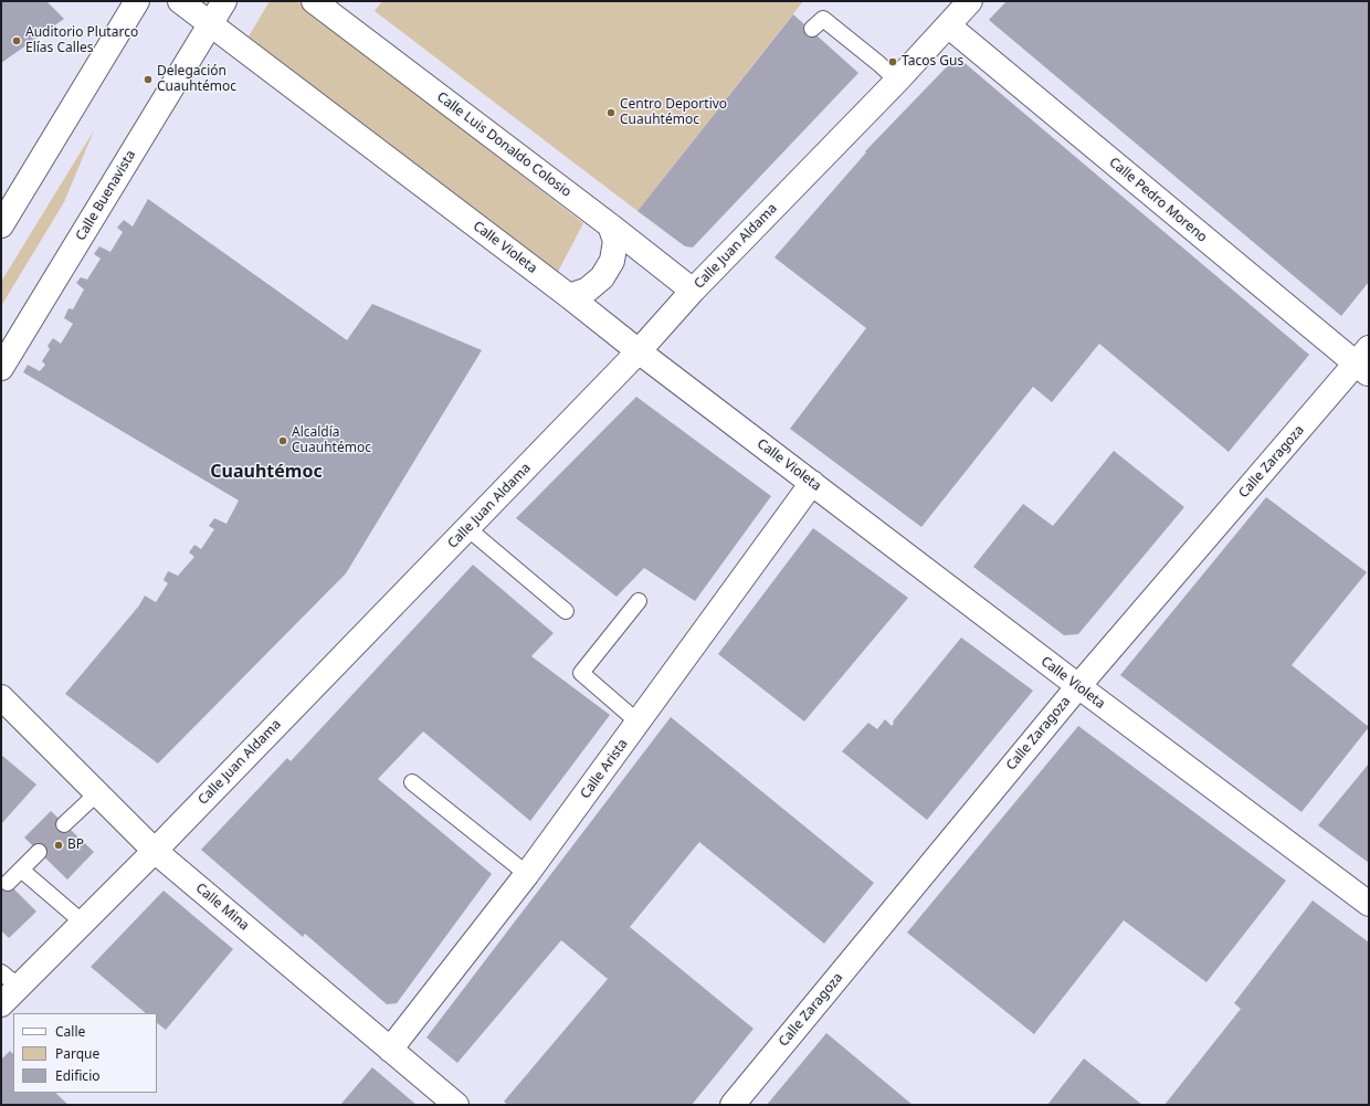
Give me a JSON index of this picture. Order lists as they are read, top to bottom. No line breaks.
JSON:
{"streets":{"street":["Calle Luis Donaldo Colosio","Calle Buenavista","Calle Pedro Moreno","Calle Juan Aldama","Calle Violeta","Calle Zaragoza","Calle Arista","Calle Mina"]},"crossings":[["Calle Luis Donaldo Colosio","Calle Juan Aldama"],["Calle Buenavista","Calle Violeta"],["Calle Pedro Moreno","Calle Juan Aldama"],["Calle Pedro Moreno","Calle Zaragoza"],["Calle Juan Aldama","Calle Violeta"],["Calle Juan Aldama","Calle Mina"],["Calle Violeta","Calle Zaragoza"],["Calle Violeta","Calle Arista"],["Calle Arista","Calle Mina"]],"districts":["Cuauhtémoc"],"places":["Auditorio Plutarco Elías Calles","Tacos Gus","Delegación Cuauhtémoc","Centro Deportivo Cuauhtémoc","Alcaldía Cuauhtémoc","BP"],"legend":["Calle","Parque","Edificio"]}
